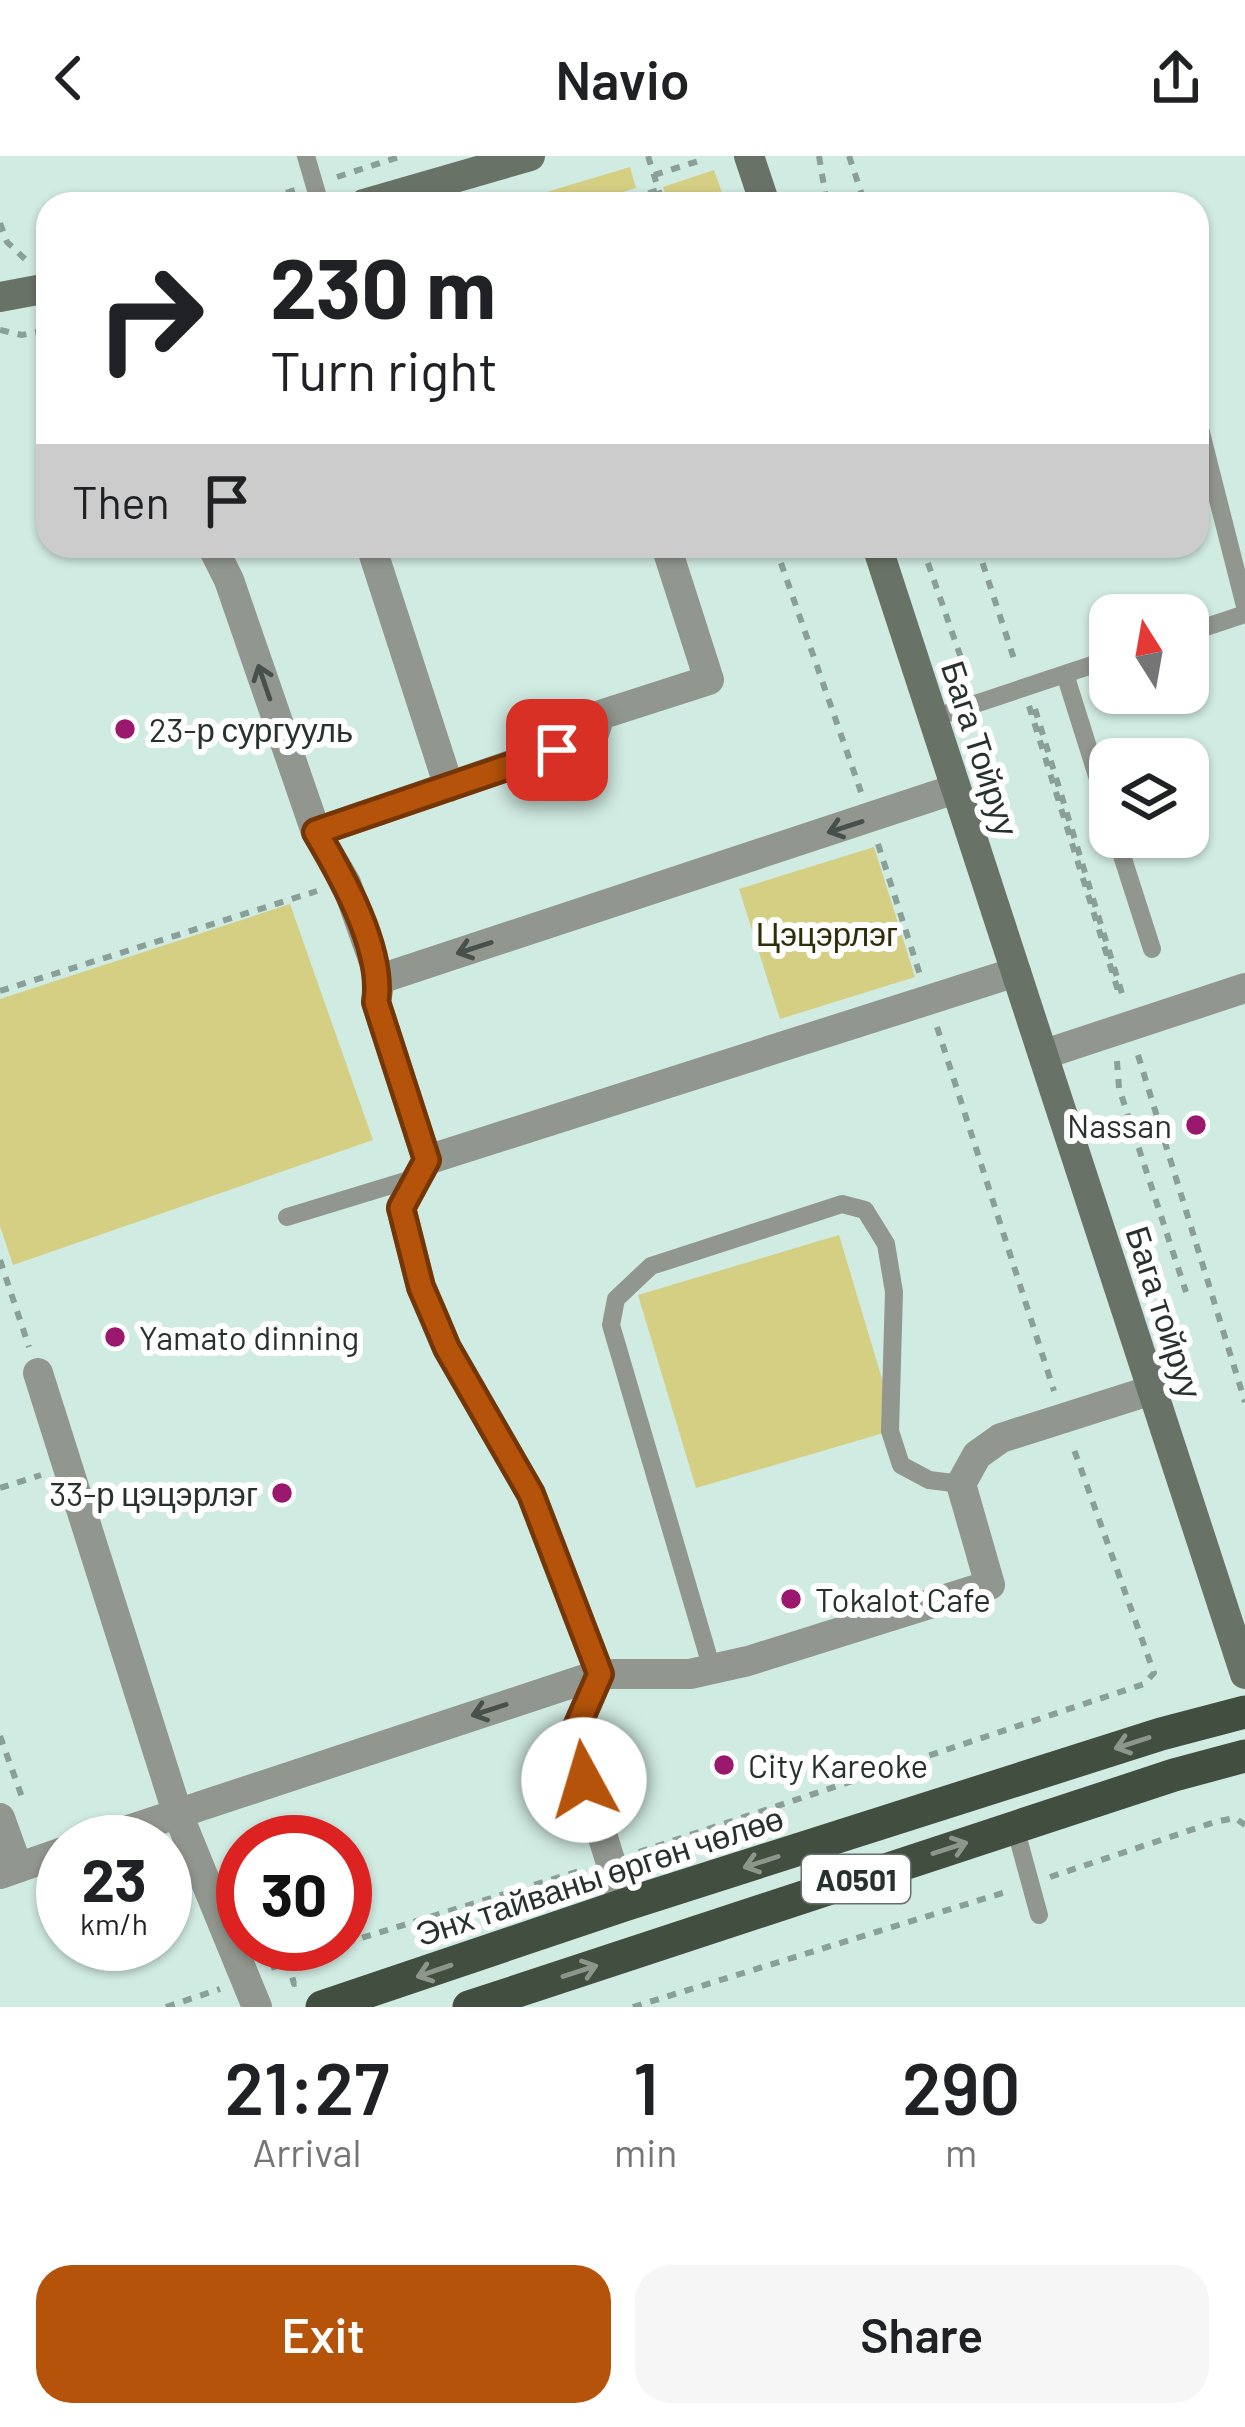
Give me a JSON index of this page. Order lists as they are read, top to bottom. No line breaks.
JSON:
{"streets":{"highway":["Энх тайваны өргөн чөлөө","A0501"],"main road":["Бага Тойруу","Бага тойруу"]},"crossings":[["Бага Тойруу","Бага тойруу"]],"parks":["Цэцэрлэг"],"places":["23-р сургууль","Nassan","Yamato dinning","33-р цэцэрлэг","Tokalot Cafe","City Kareoke"],"north":"top","page":{"header":"Navio","turn":["230 m","Turn right"],"then":"Then","speed":"23 km/h","limit":"30","eta":["21:27","Arrival","1","min","290","m"],"buttons":["Exit","Share"]}}
